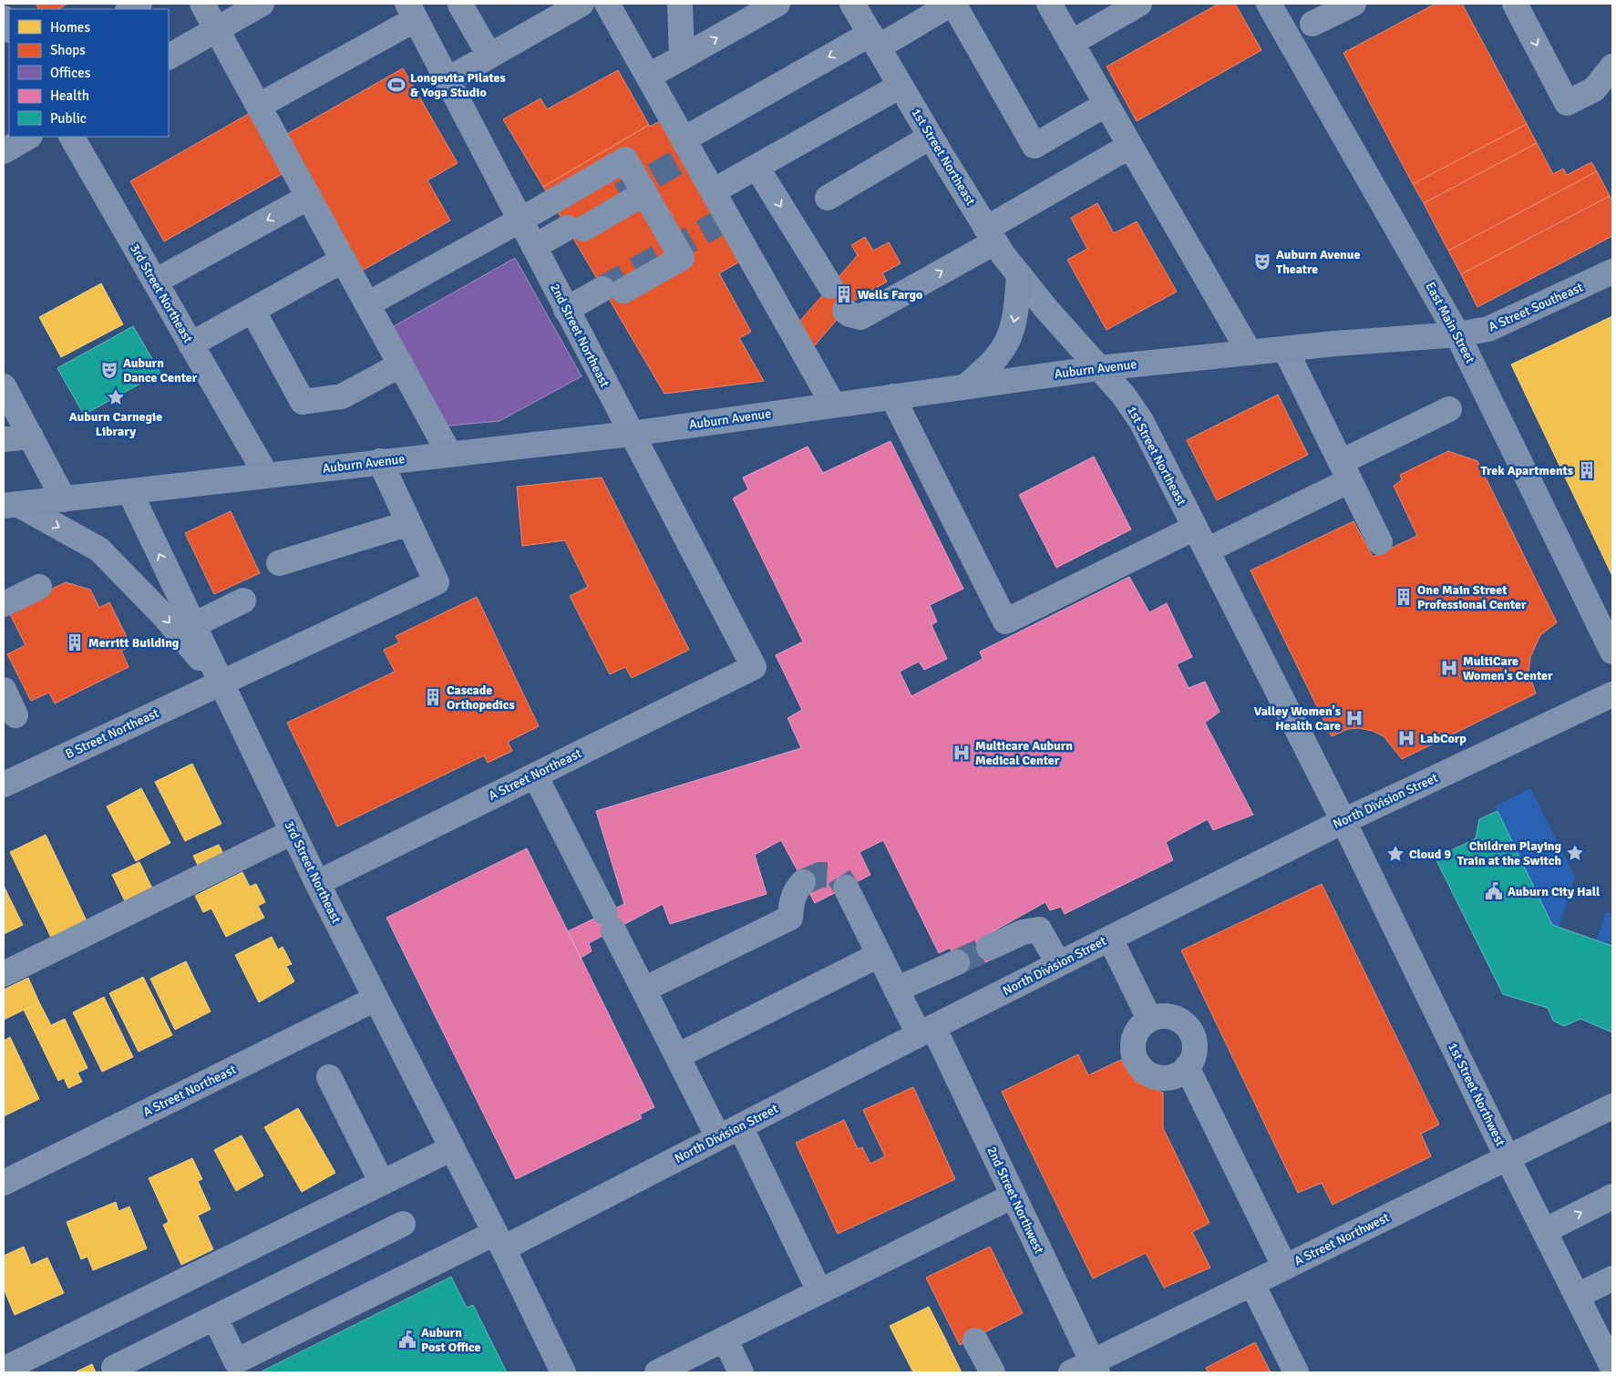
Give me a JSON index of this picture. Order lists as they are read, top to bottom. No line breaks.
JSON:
{"streets":{"main road":["A Street Southeast","East Main Street","Auburn Avenue"],"street":["1st Street Northeast","3rd Street Northeast","2nd Street Northeast","B Street Northeast","A Street Northeast","North Division Street","1st Street Northwest","2nd Street Northwest","A Street Northwest"]},"crossings":[["1st Street Northeast","Auburn Avenue"],["1st Street Northeast","North Division Street"],["1st Street Northeast","1st Street Northwest"],["3rd Street Northeast","Auburn Avenue"],["3rd Street Northeast","B Street Northeast"],["3rd Street Northeast","A Street Northeast"],["3rd Street Northeast","North Division Street"],["A Street Southeast","East Main Street"],["A Street Southeast","Auburn Avenue"],["East Main Street","Auburn Avenue"],["2nd Street Northeast","Auburn Avenue"],["2nd Street Northeast","A Street Northeast"],["North Division Street","1st Street Northwest"],["North Division Street","2nd Street Northwest"],["1st Street Northwest","A Street Northwest"],["2nd Street Northwest","A Street Northwest"]],"places":{"sports":["Longevita Pilates & Yoga Studio"],"theatre":["Auburn Avenue Theatre","Auburn Dance Center"],"building":["Wells Fargo","Trek Apartments","One Main Street Professional Center","Merritt Building","Cascade Orthopedics"],"place":["Auburn Carnegie Library","Children Playing Train at the Switch","Cloud 9"],"hospital":["MultiCare Women's Center","Valley Women's Health Care","LabCorp","Multicare Auburn Medical Center"],"public building":["Auburn City Hall","Auburn Post Office"]},"legend":["Homes","Shops","Offices","Health","Public"]}
